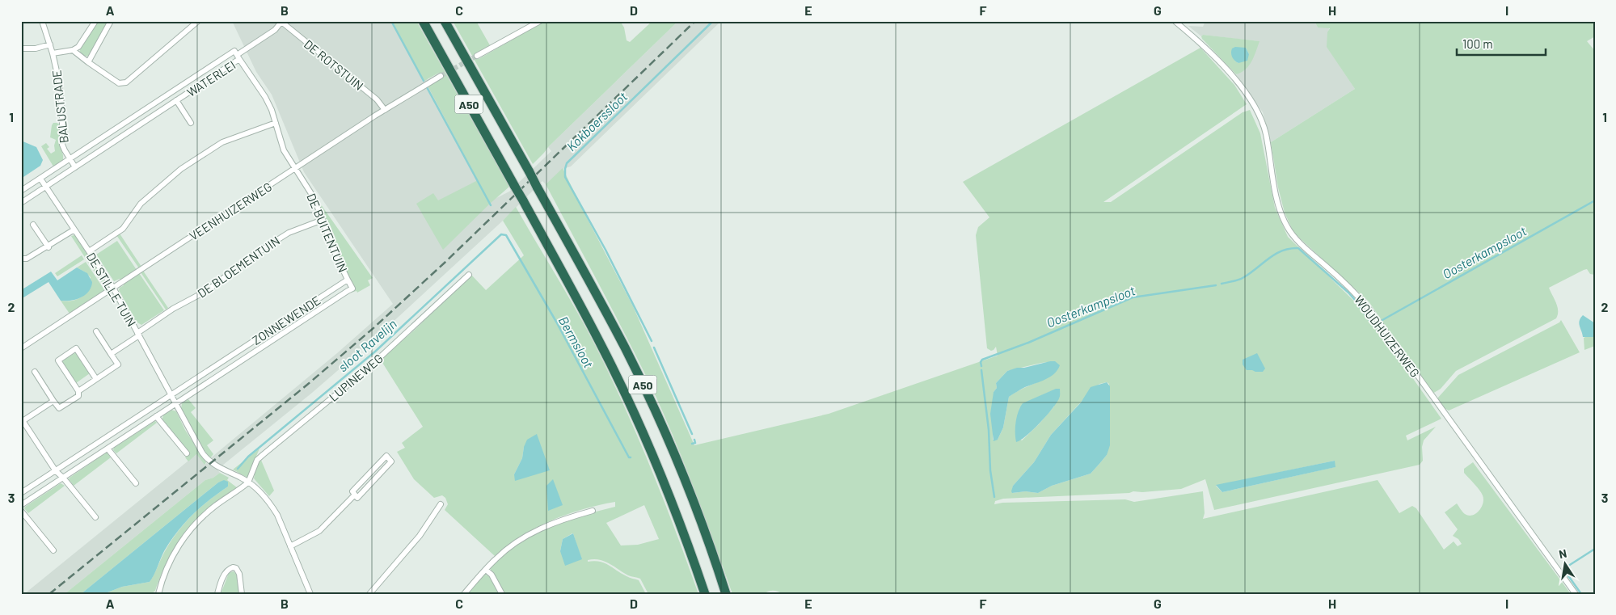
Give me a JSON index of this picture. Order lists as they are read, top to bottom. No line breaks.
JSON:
{"streets":{"highway":["A50"],"street":["DE ROTSTUIN","WATERLEI","BALUSTRADE","VEENHUIZERWEG","DE BUITENTUIN","DE BLOEMENTUIN","DE STILLE TUIN","ZONNEWENDE","WOUDHUIZERWEG","LUPINEWEG"]},"crossings":[["DE ROTSTUIN","VEENHUIZERWEG"],["WATERLEI","BALUSTRADE"],["WATERLEI","DE BUITENTUIN"],["WATERLEI","DE STILLE TUIN"],["VEENHUIZERWEG","DE BUITENTUIN"],["VEENHUIZERWEG","DE STILLE TUIN"],["DE BUITENTUIN","DE BLOEMENTUIN"],["DE BUITENTUIN","ZONNEWENDE"],["DE BLOEMENTUIN","DE STILLE TUIN"],["DE STILLE TUIN","ZONNEWENDE"]],"water":["Kokboerssloot","Oosterkampsloot","Bermsloot","sloot Ravelijn"],"scale_bar":"100 m","north":"top","grid":{"columns":["A","B","C","D","E","F","G","H","I"],"rows":["1","2","3"]}}
